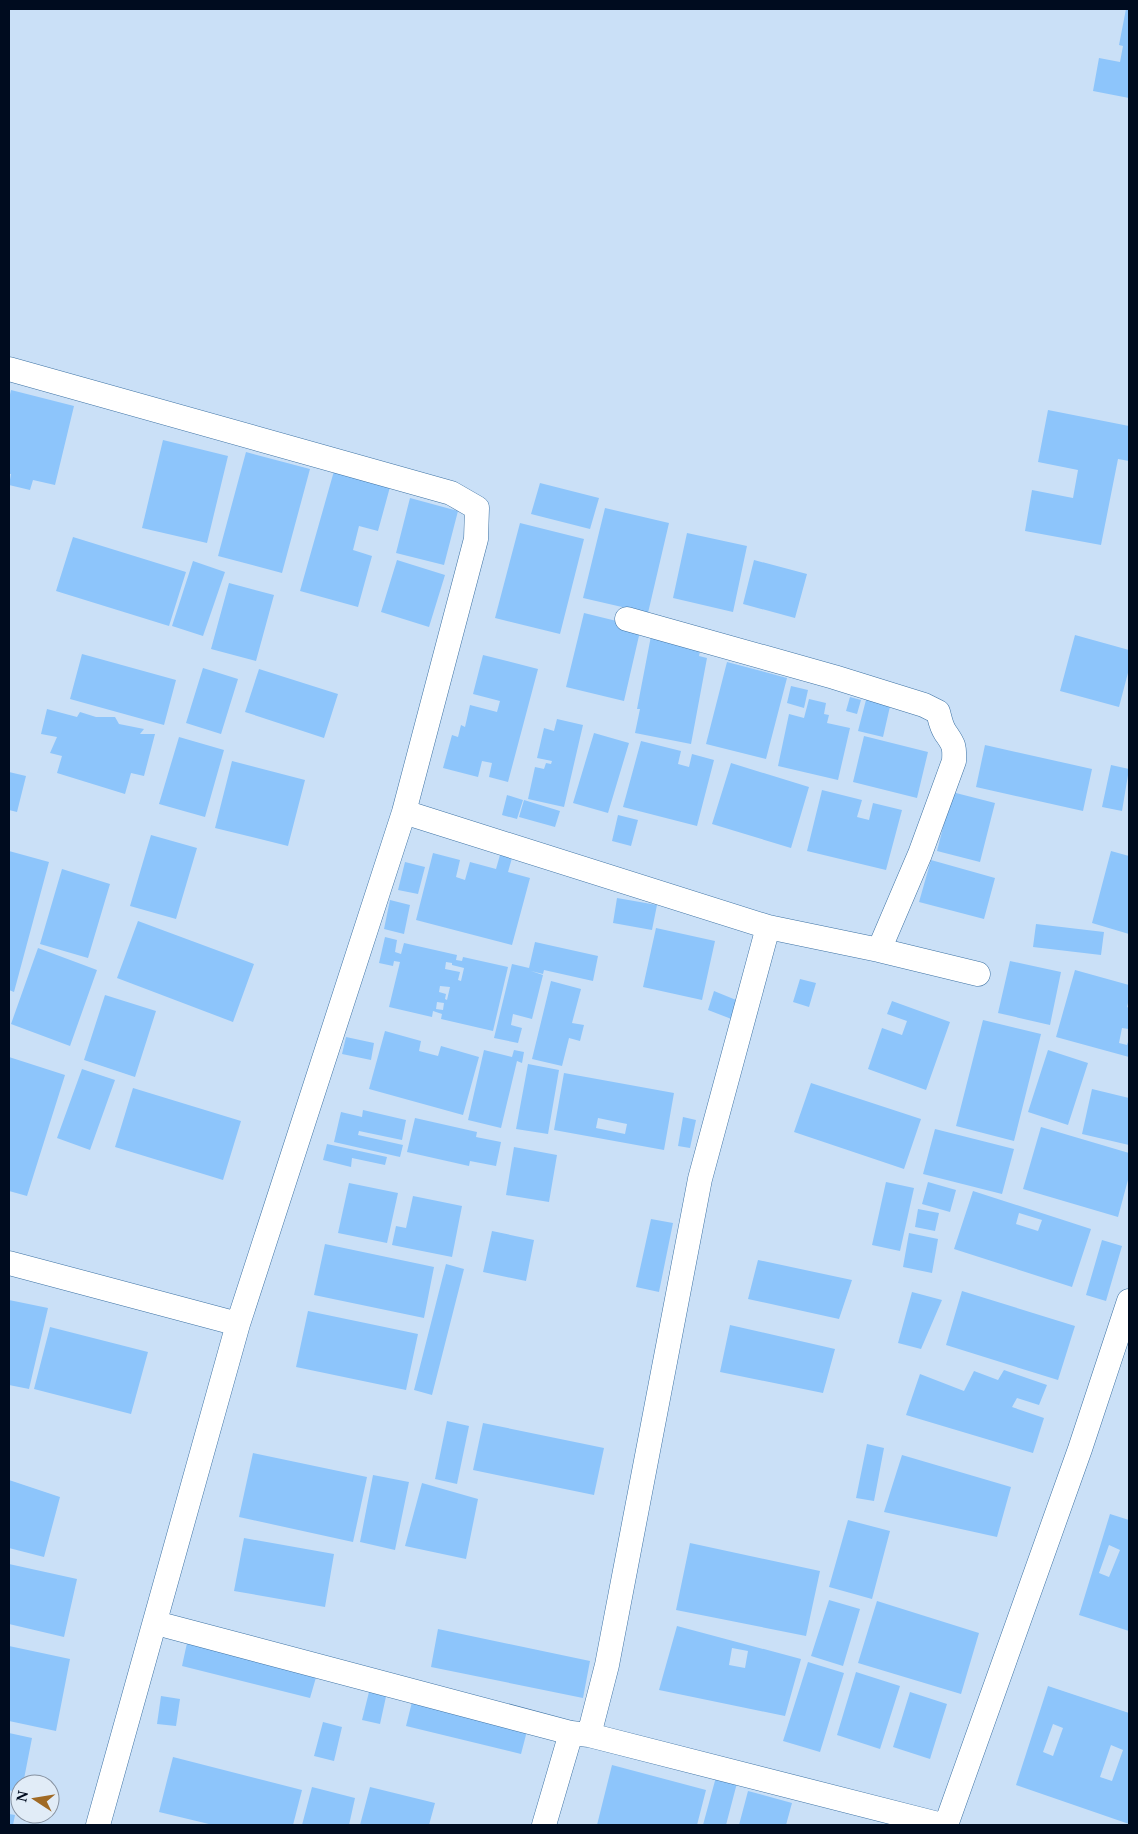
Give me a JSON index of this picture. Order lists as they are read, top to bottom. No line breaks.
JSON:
{"north":"left"}
